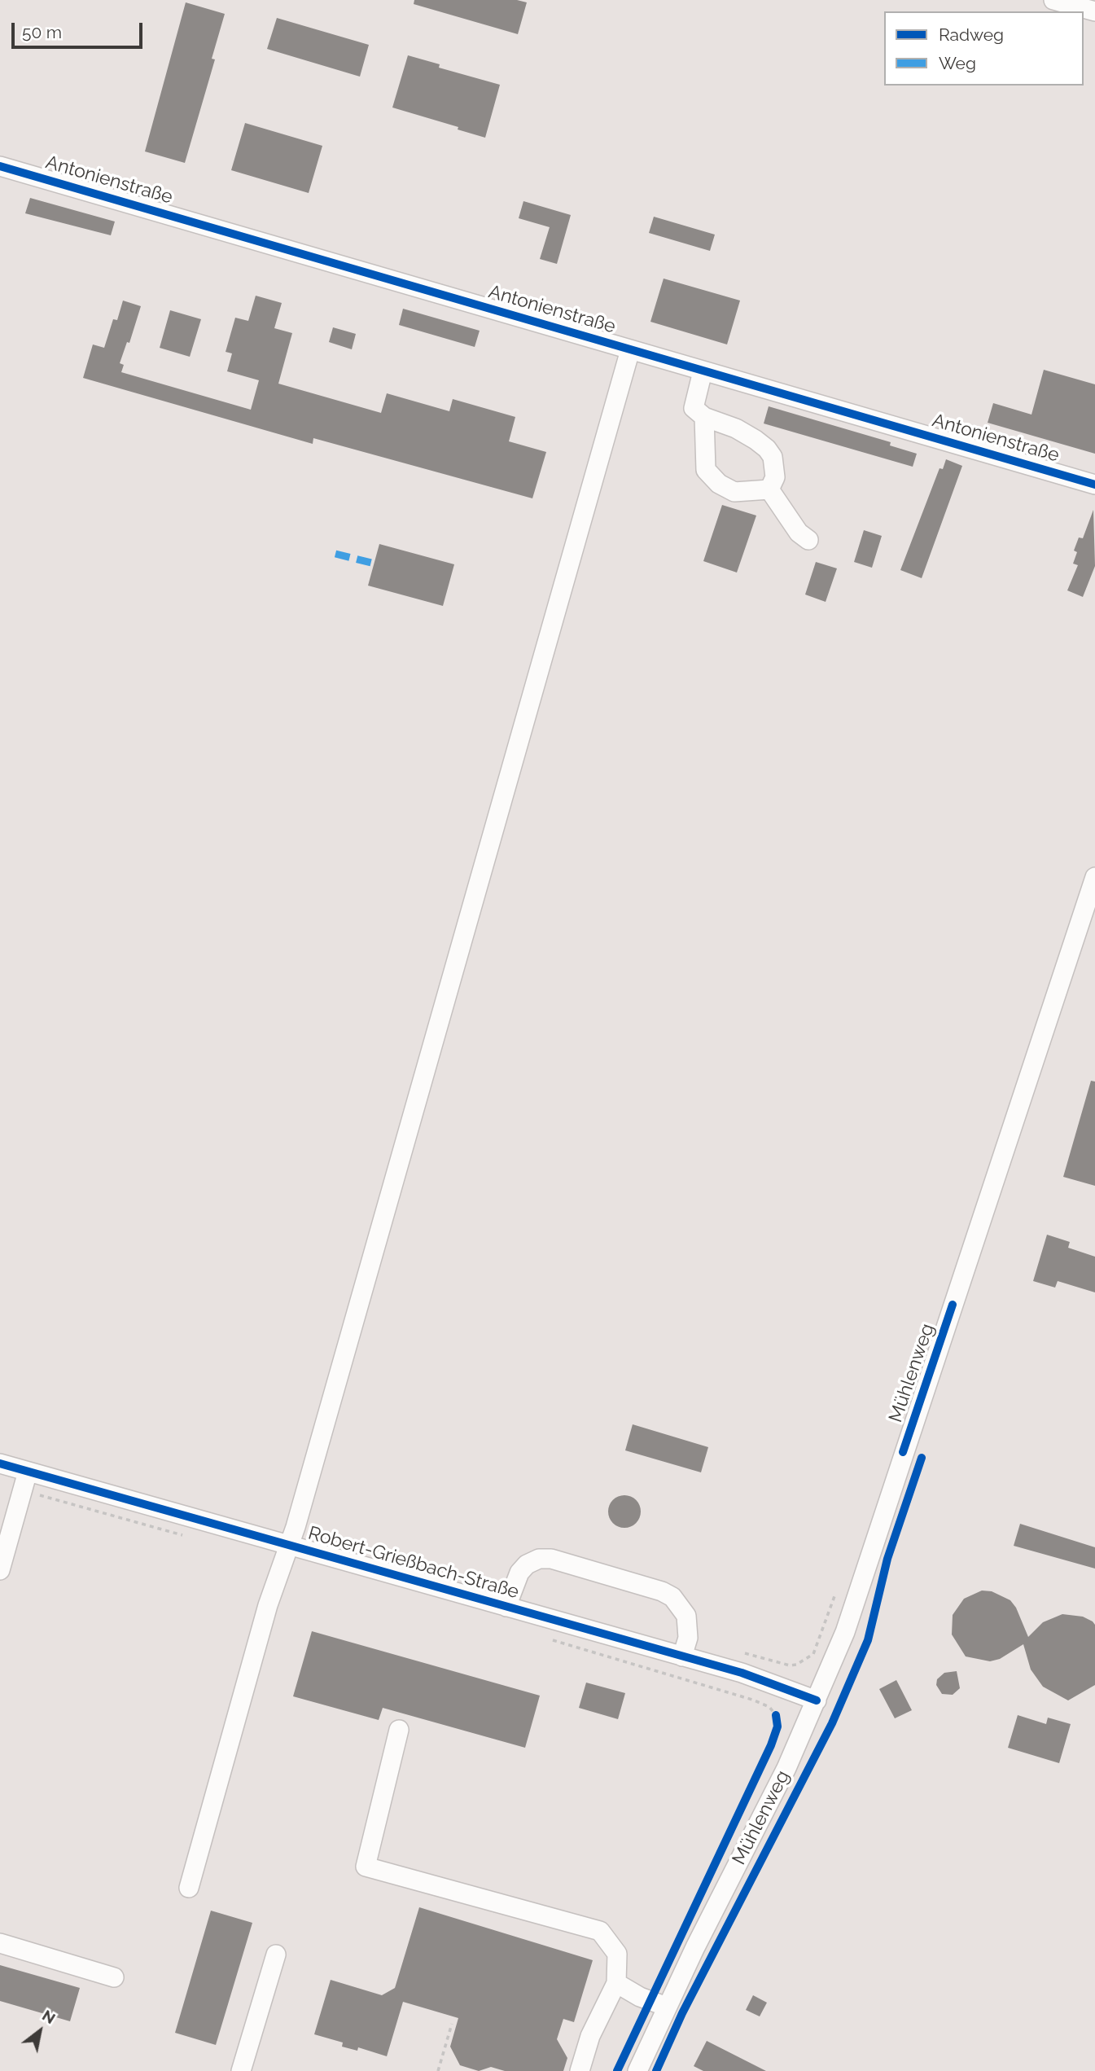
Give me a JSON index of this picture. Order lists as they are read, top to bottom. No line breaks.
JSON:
{"streets":{"street":["Antonienstraße","Mühlenweg","Robert-Grießbach-Straße"]},"crossings":[["Mühlenweg","Robert-Grießbach-Straße"]],"legend":["Radweg","Weg"],"scale_bar":"50 m","north":"top right"}
